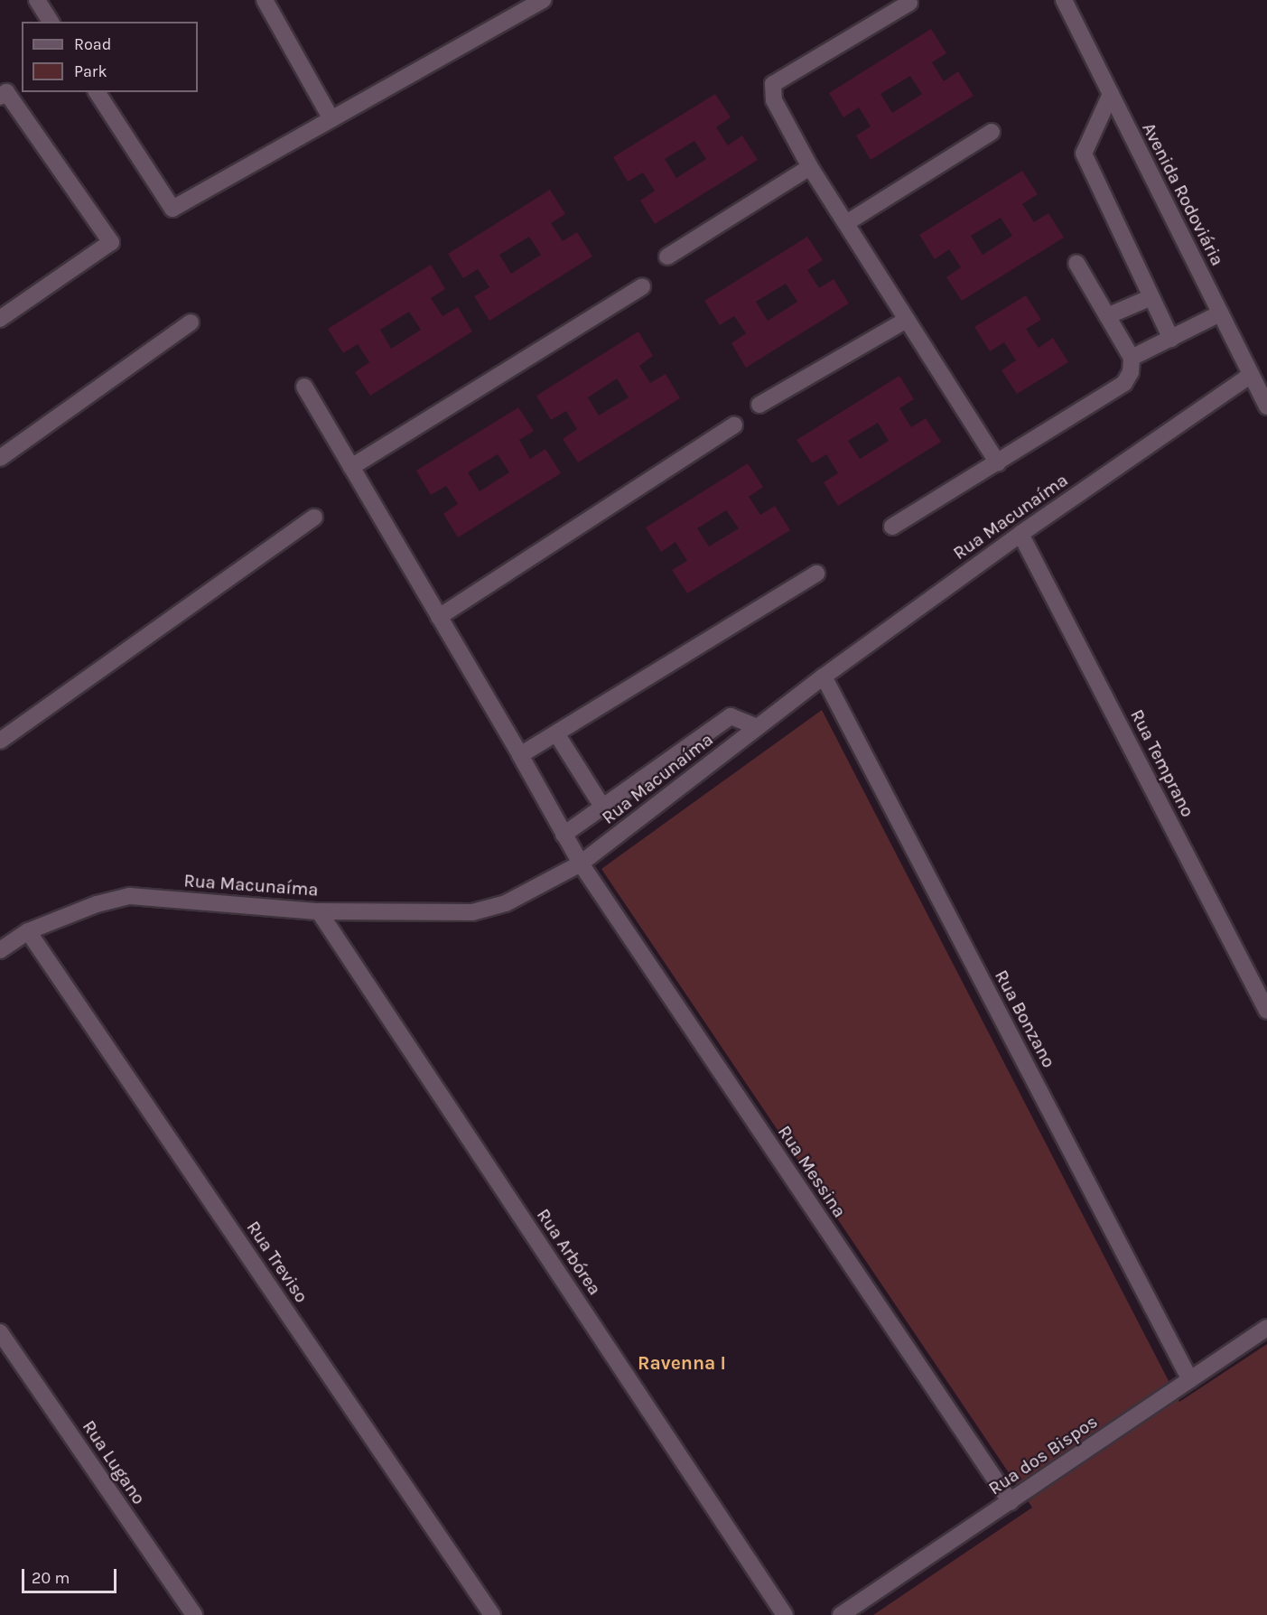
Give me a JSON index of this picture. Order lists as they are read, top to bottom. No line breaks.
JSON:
{"streets":{"street":["Avenida Rodoviária","Rua Macunaíma","Rua Temprano","Rua Bonzano","Rua Messina","Rua Arbórea","Rua Treviso","Rua dos Bispos","Rua Lugano"]},"crossings":[["Avenida Rodoviária","Rua Macunaíma"],["Rua Macunaíma","Rua Temprano"],["Rua Macunaíma","Rua Bonzano"],["Rua Macunaíma","Rua Messina"],["Rua Macunaíma","Rua Arbórea"],["Rua Macunaíma","Rua Treviso"],["Rua Bonzano","Rua dos Bispos"],["Rua Messina","Rua dos Bispos"]],"districts":["Ravenna I"],"legend":["Road","Park"],"scale_bar":"20 m"}
